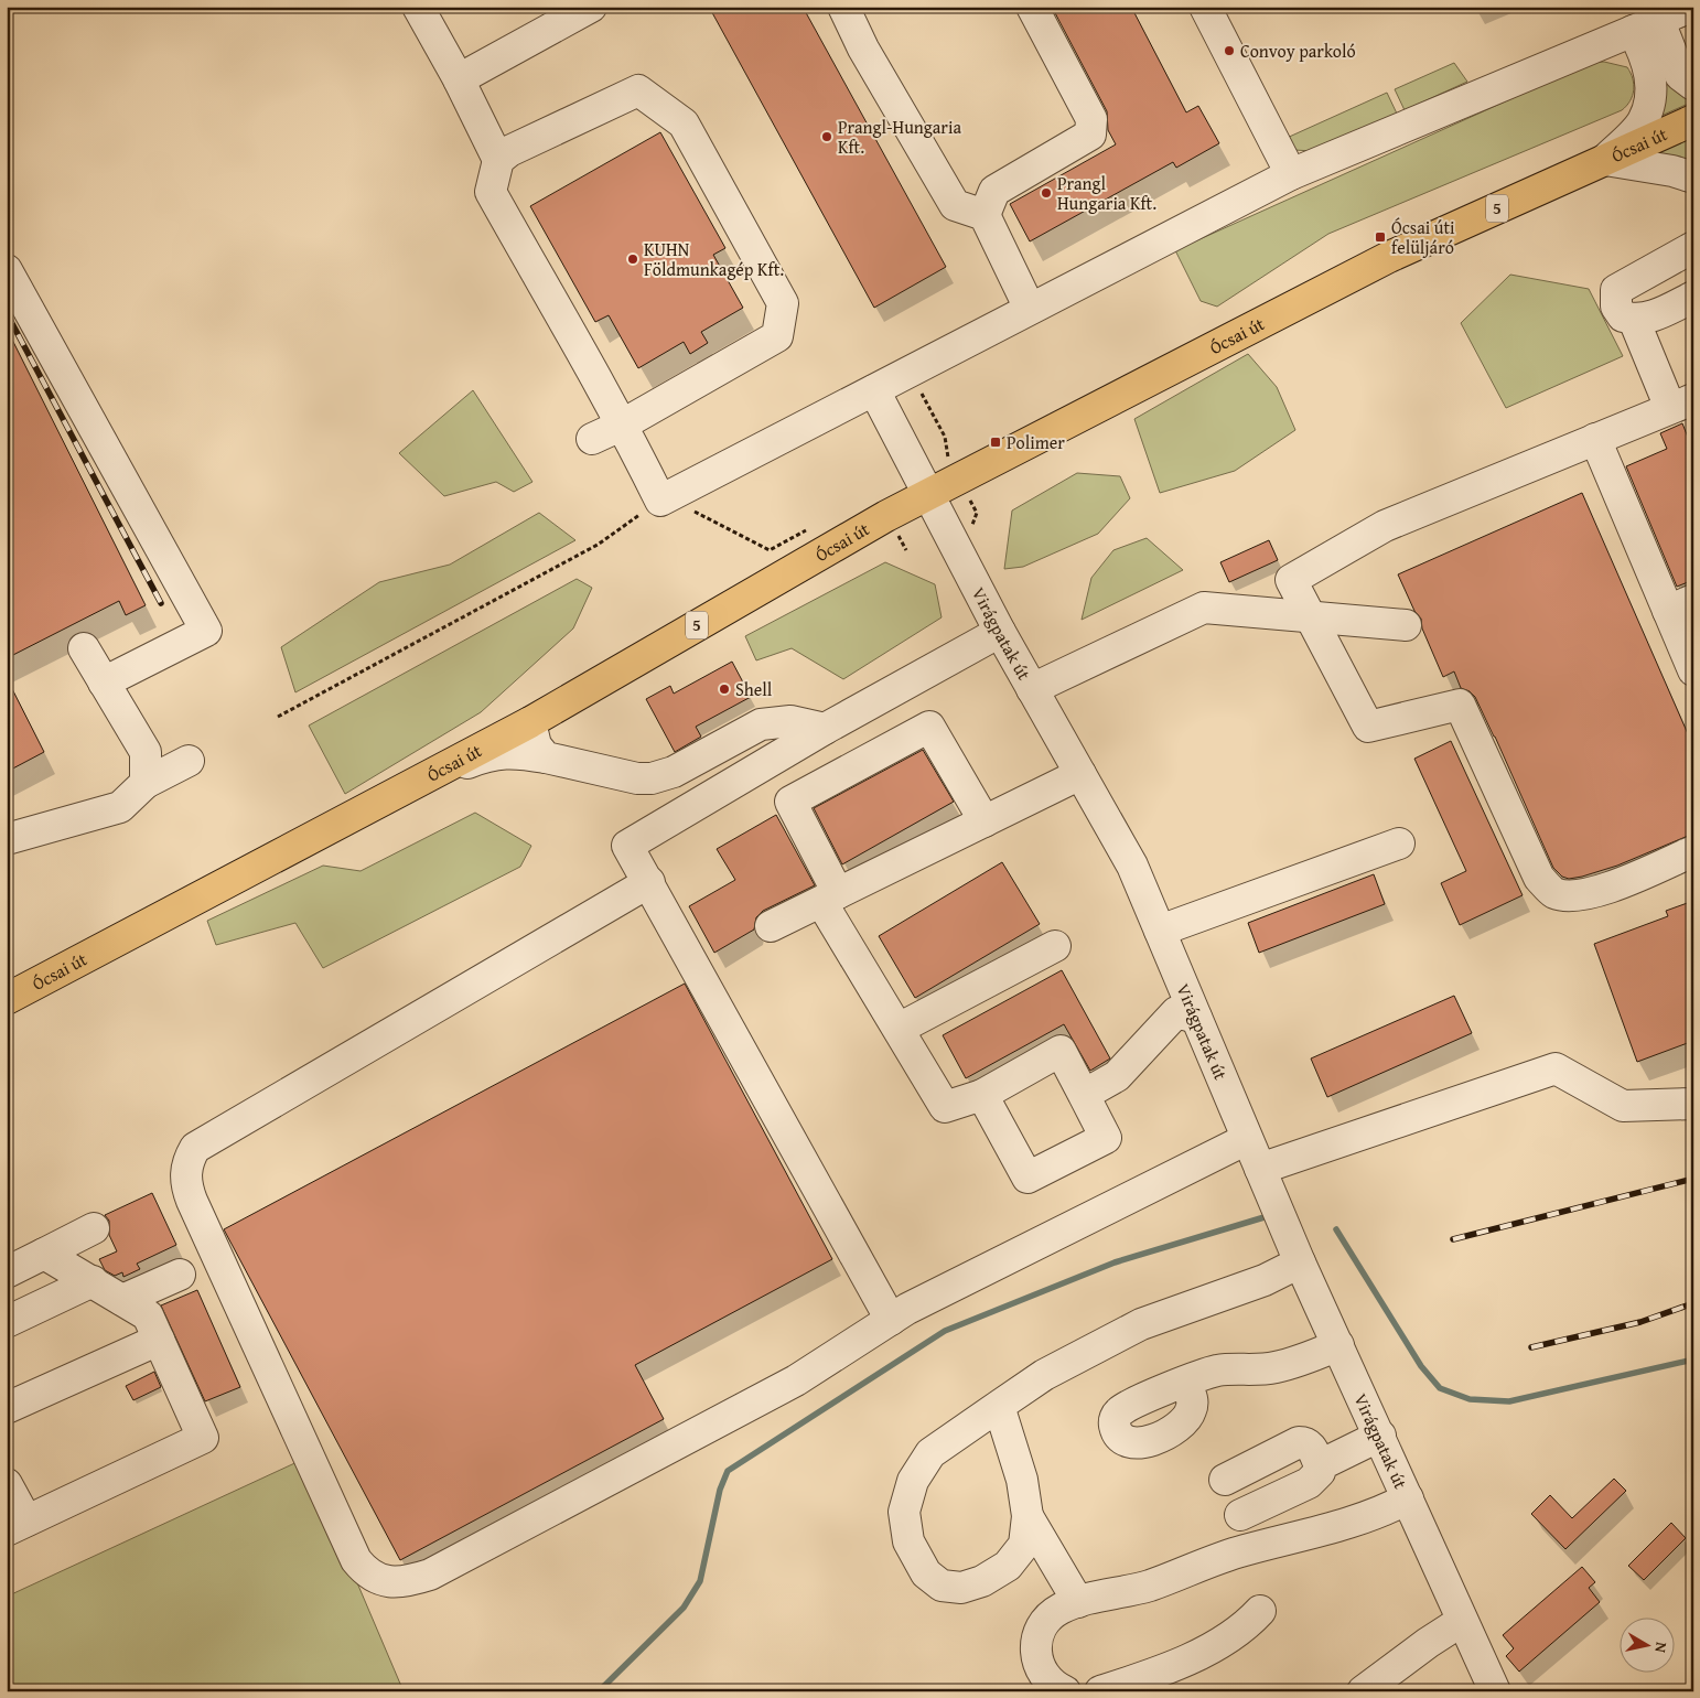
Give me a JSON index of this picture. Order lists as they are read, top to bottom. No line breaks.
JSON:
{"streets":{"main road":["Ócsai út","5"],"street":["Virágpatak út"]},"crossings":[["Ócsai út","Virágpatak út"]],"places":{"other":["Convoy parkoló","Prangl-Hungaria Kft.","Prangl Hungaria Kft.","KUHN Földmunkagép Kft.","Shell"],"transit":["Ócsai úti felüljáró","Polimer"]},"north":"right"}
